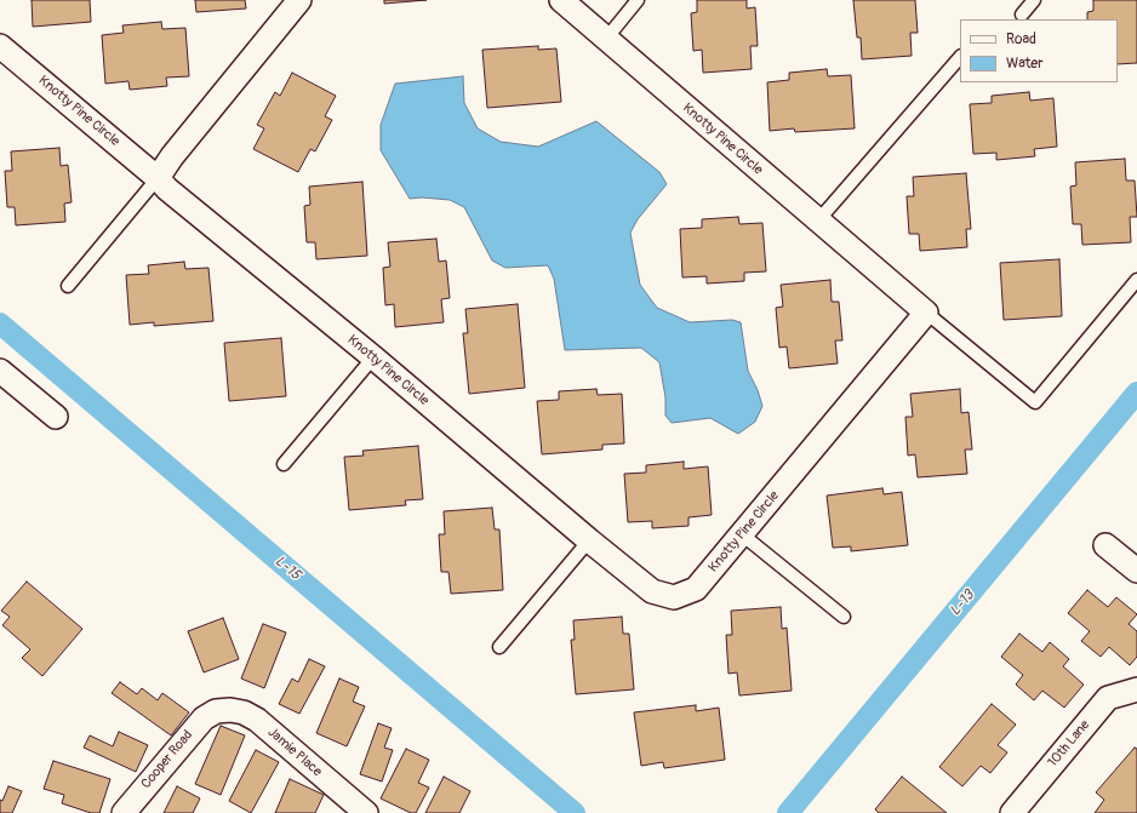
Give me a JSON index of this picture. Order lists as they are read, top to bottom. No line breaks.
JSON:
{"streets":{"street":["Knotty Pine Circle","10th Lane","Jamie Place","Cooper Road"]},"crossings":[["Jamie Place","Cooper Road"]],"water":["L-15","L-13"],"legend":["Road","Water"]}
